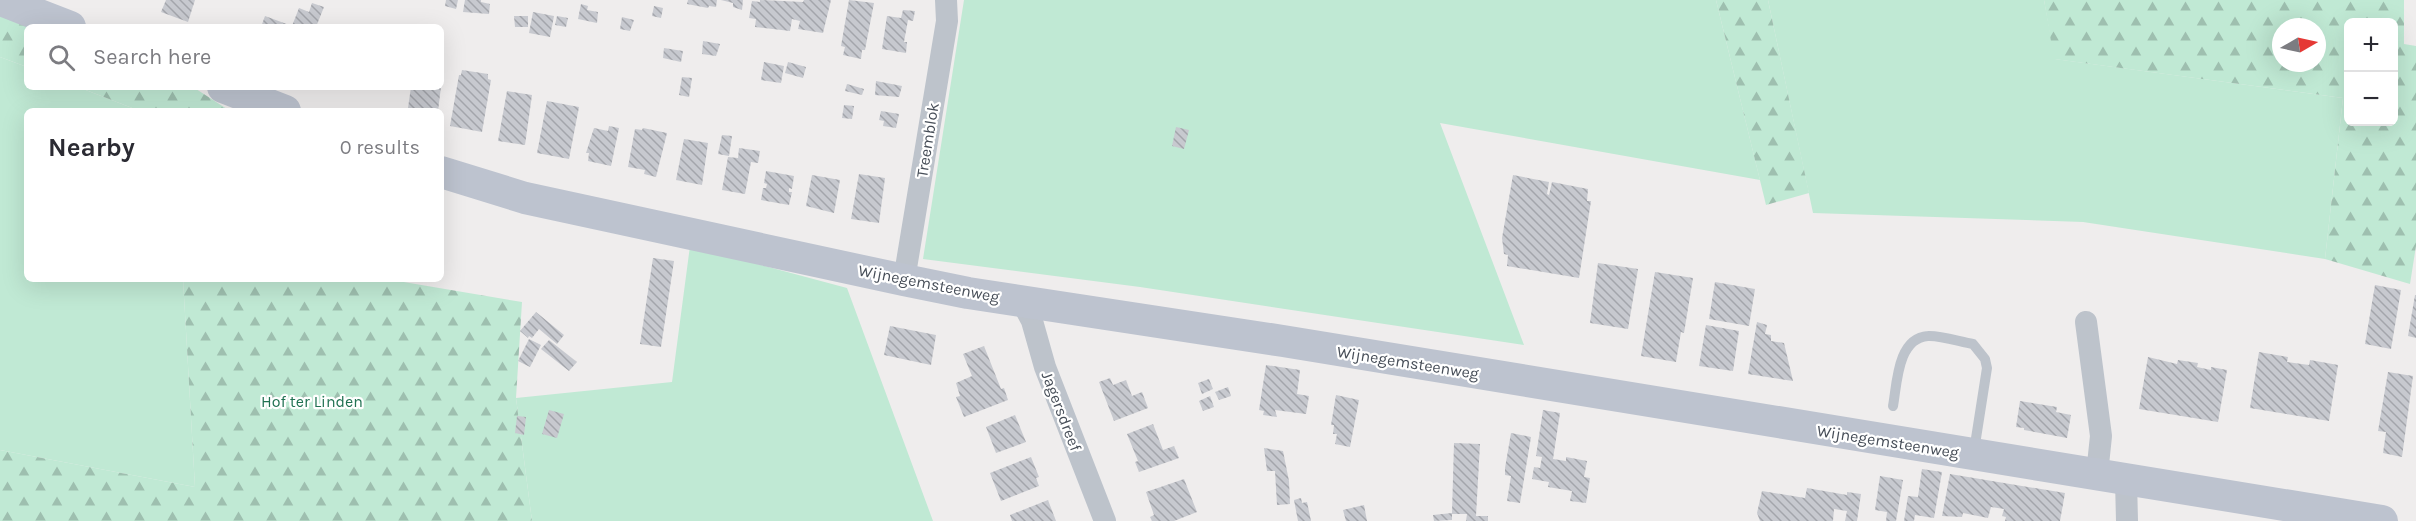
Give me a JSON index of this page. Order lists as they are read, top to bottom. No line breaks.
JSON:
{"streets":{"street":["Treemblok","Wijnegemsteenweg","Jagersdreef"]},"crossings":[["Treemblok","Wijnegemsteenweg"],["Wijnegemsteenweg","Jagersdreef"]],"parks":["Hof ter Linden"],"north":"right","page":{"map_buttons":["+","−"],"search":"Search here","heading":["Nearby","0 results"]}}
